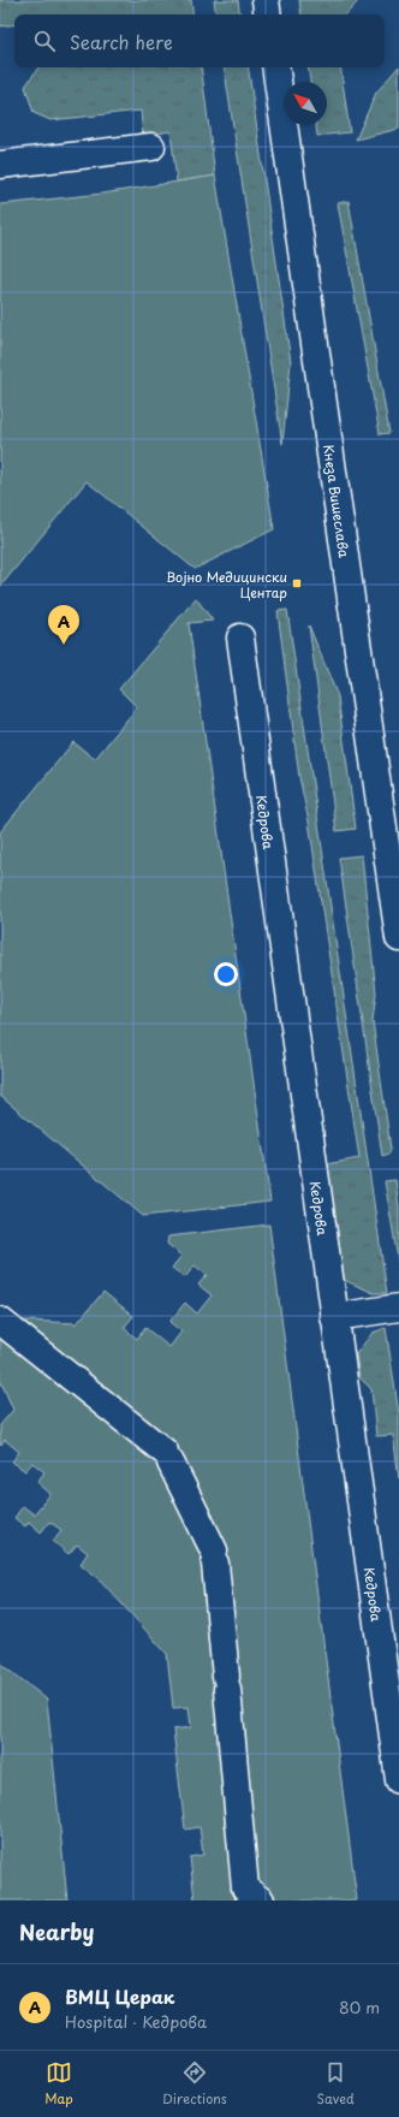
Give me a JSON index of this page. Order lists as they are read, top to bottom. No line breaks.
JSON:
{"streets":{"street":["Кнеза Вишеслава","Кедрова"]},"places":{"transit":["Војно Медицински Центар"]},"north":"top left","page":{"search":"Search here","pins":"A","heading":"Nearby","list":[{"mark":"A","name":"ВМЦ Церак","note":"Hospital · Кедрова","value":"80 m"}],"nav":["Map","Directions","Saved"]}}
